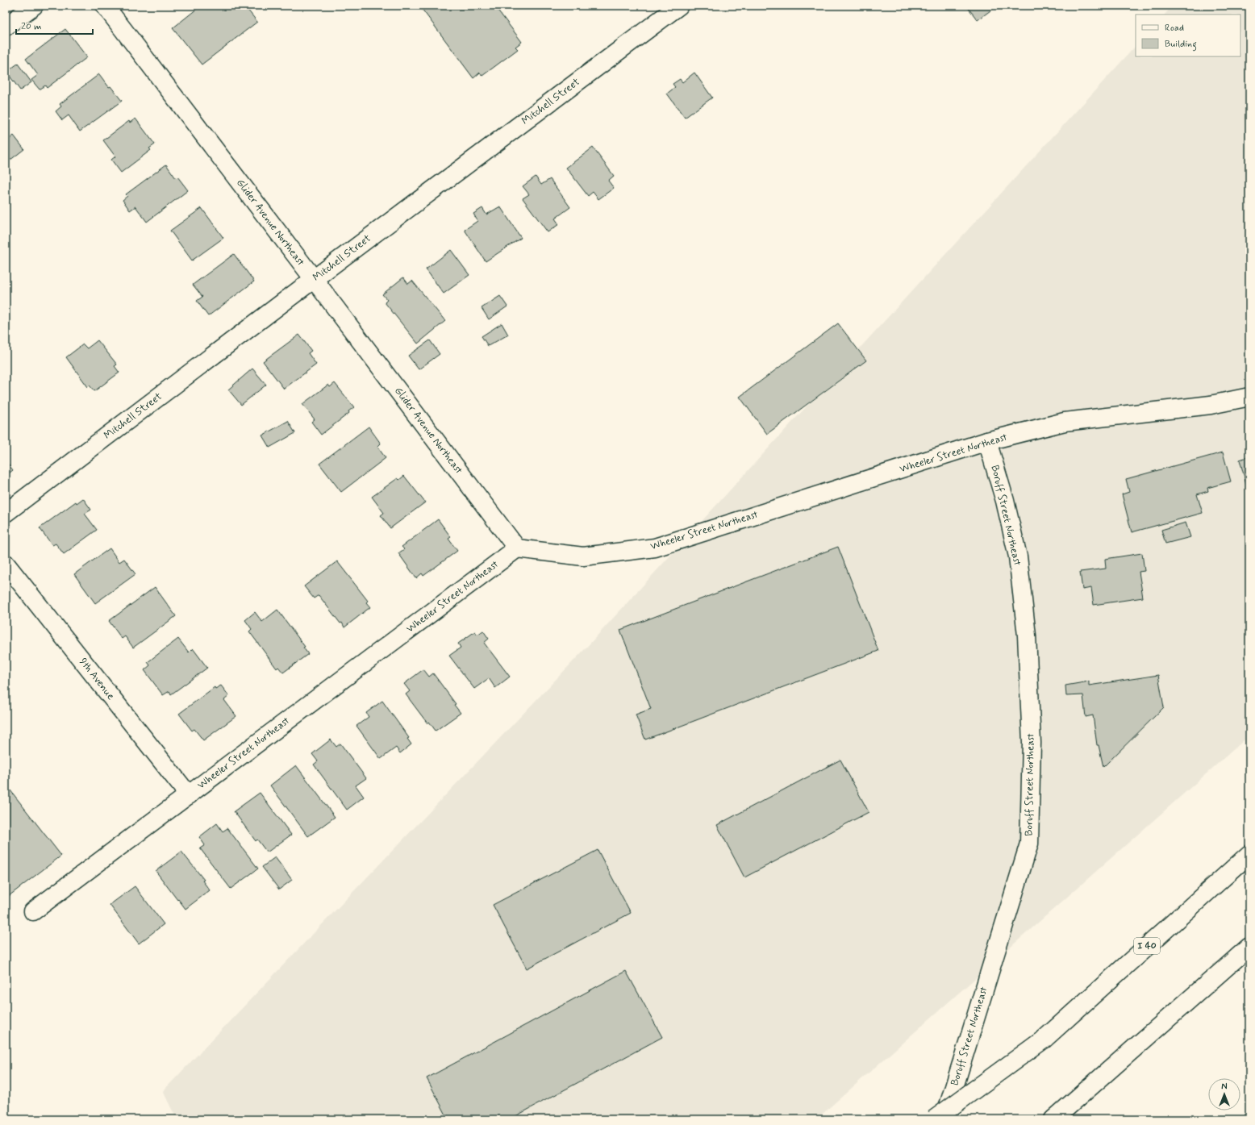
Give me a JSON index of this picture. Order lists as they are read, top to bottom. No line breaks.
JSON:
{"streets":{"main road":["Mitchell Street","Glider Avenue Northeast","Wheeler Street Northeast","Boruff Street Northeast","9th Avenue","I 40"]},"crossings":[["Mitchell Street","Glider Avenue Northeast"],["Glider Avenue Northeast","Wheeler Street Northeast"],["Wheeler Street Northeast","Boruff Street Northeast"],["Wheeler Street Northeast","9th Avenue"]],"legend":["Road","Building"],"scale_bar":"20 m","north":"top"}
